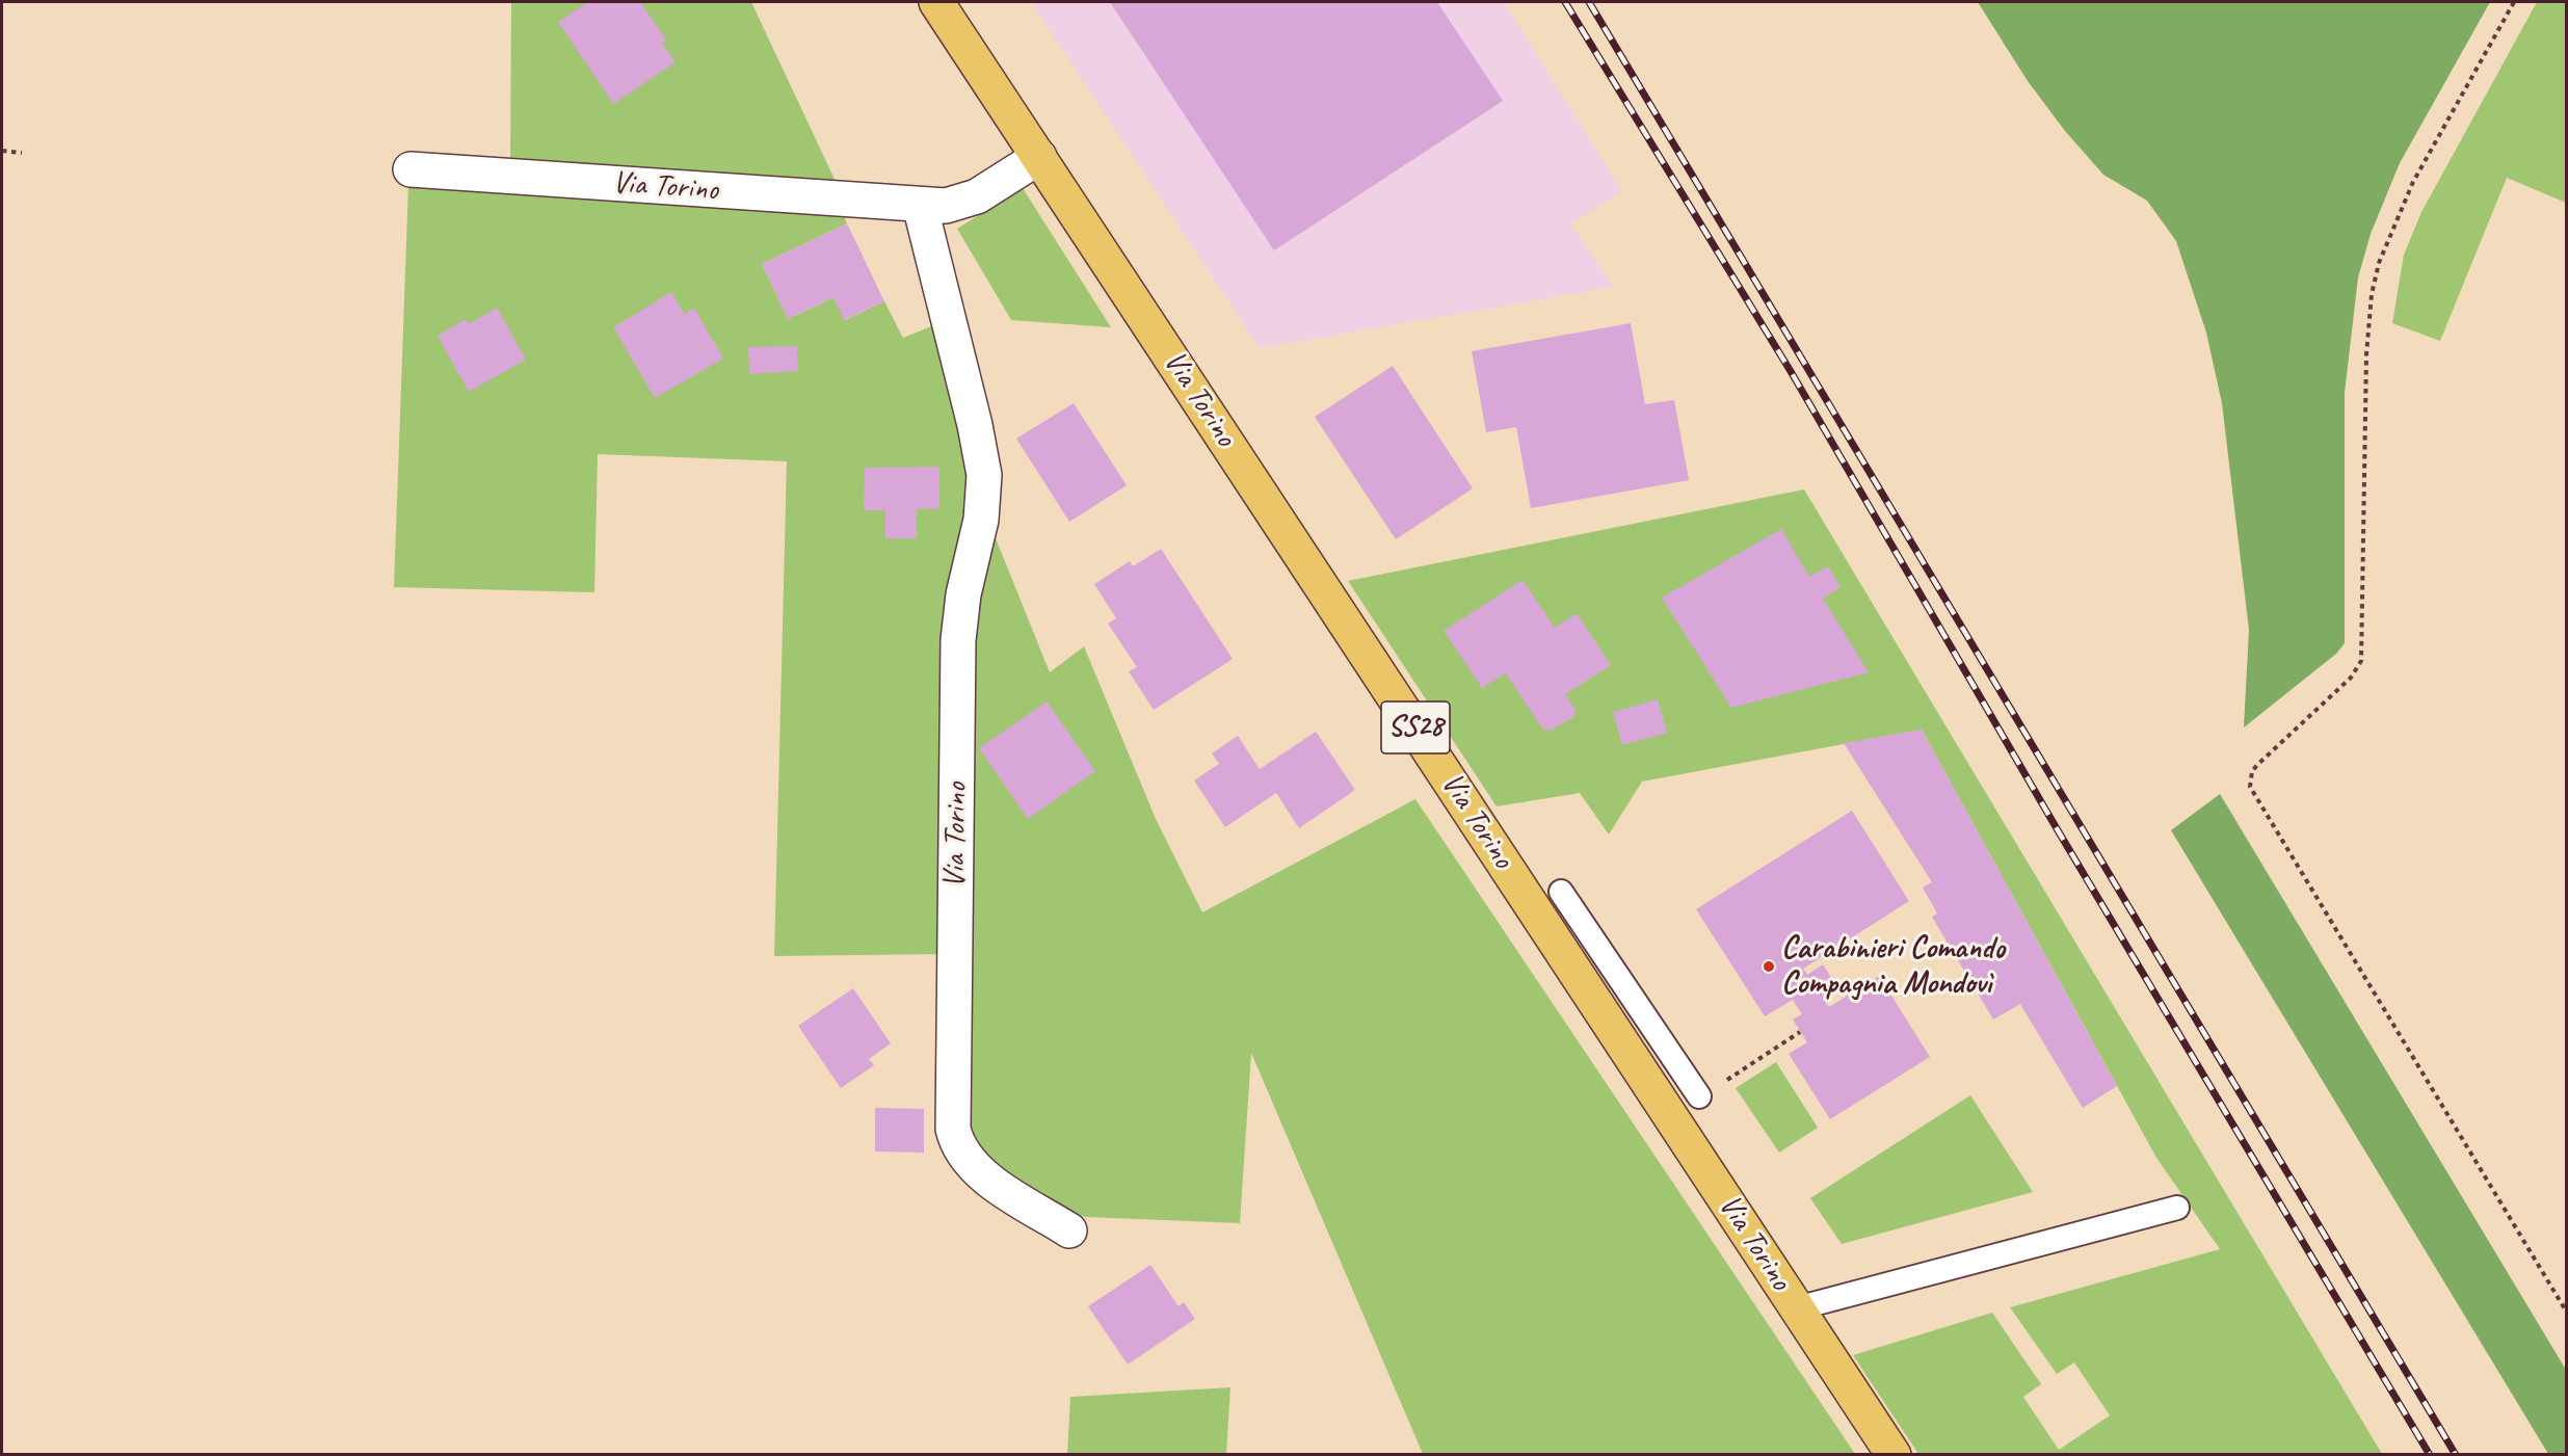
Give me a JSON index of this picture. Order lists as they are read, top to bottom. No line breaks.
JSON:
{"streets":{"main road":["Via Torino","SS28"]},"places":["Carabinieri Comando Compagnia Mondovì"]}
